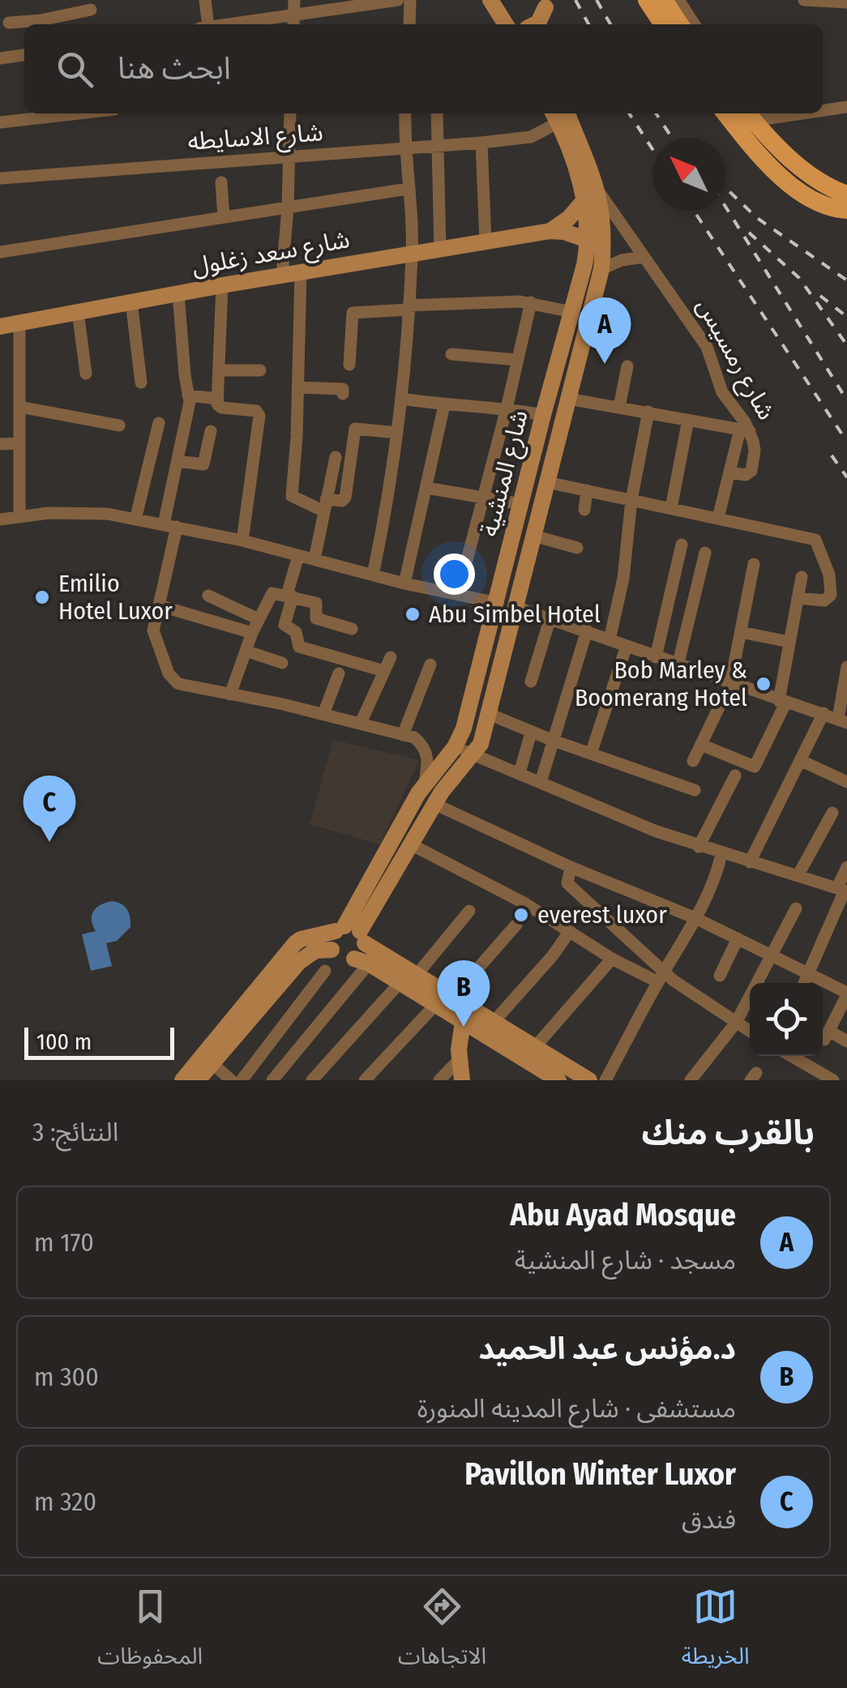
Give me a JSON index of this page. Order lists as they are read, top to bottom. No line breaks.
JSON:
{"streets":{"main road":["شارع سعد زغلول","شارع رمسيس","شارع المنشية"],"street":["شارع الاسايطه"]},"crossings":[["شارع الاسايطه","شارع رمسيس"],["شارع سعد زغلول","شارع رمسيس"],["شارع سعد زغلول","شارع المنشية"],["شارع رمسيس","شارع المنشية"]],"places":["Emilio Hotel Luxor","Abu Simbel Hotel","Bob Marley & Boomerang Hotel","everest luxor"],"scale_bar":"100 m","north":"top left","page":{"search":"ابحث هنا","pins":["A","C","B"],"scale":"100 m","heading":["بالقرب منك","النتائج: 3"],"list":[{"mark":"A","name":"Abu Ayad Mosque","note":"مسجد · شارع المنشية","value":"170 m"},{"mark":"B","name":"د.مؤنس عبد الحميد","note":"مستشفى · شارع المدينه المنورة","value":"300 m"},{"mark":"C","name":"Pavillon Winter Luxor","note":"فندق","value":"320 m"}],"nav":["الخريطة","الاتجاهات","المحفوظات"]}}
